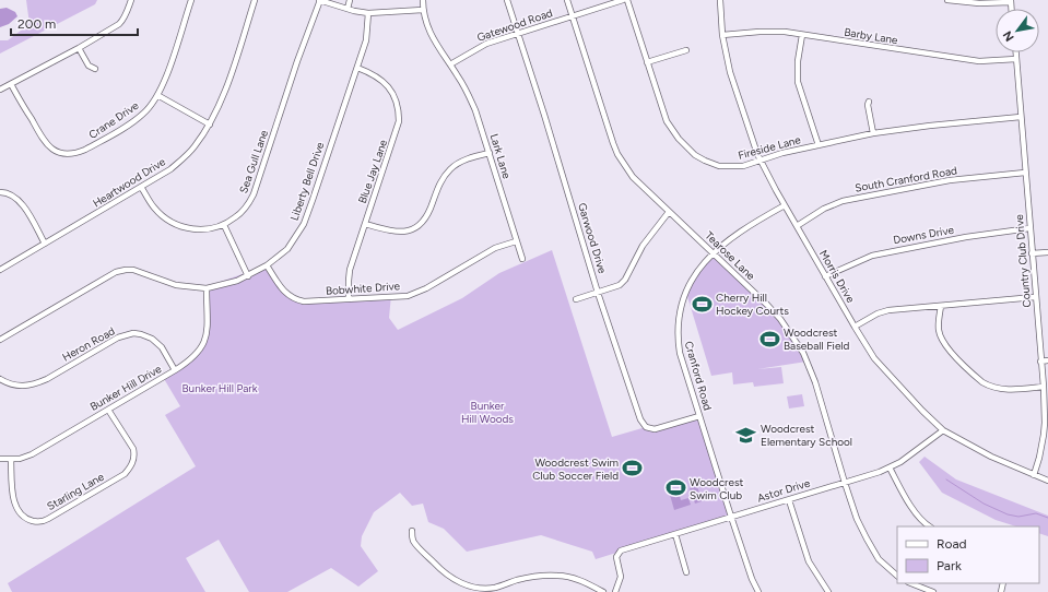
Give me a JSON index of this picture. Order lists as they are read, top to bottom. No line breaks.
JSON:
{"streets":{"street":["Gatewood Road","Barby Lane","Crane Drive","Fireside Lane","Lark Lane","Sea Gull Lane","Blue Jay Lane","South Cranford Road","Liberty Bell Drive","Heartwood Drive","Downs Drive","Garwood Drive","Tearose Lane","Country Club Drive","Morris Drive","Bobwhite Drive","Heron Road","Cranford Road","Bunker Hill Drive","Astor Drive","Starling Lane"]},"crossings":[["Gatewood Road","Lark Lane"],["Gatewood Road","Garwood Drive"],["Gatewood Road","Tearose Lane"],["Barby Lane","Country Club Drive"],["Barby Lane","Morris Drive"],["Fireside Lane","Country Club Drive"],["Fireside Lane","Morris Drive"],["Lark Lane","Bobwhite Drive"],["Sea Gull Lane","Heartwood Drive"],["Blue Jay Lane","Liberty Bell Drive"],["Blue Jay Lane","Bobwhite Drive"],["South Cranford Road","Country Club Drive"],["South Cranford Road","Morris Drive"],["Liberty Bell Drive","Bobwhite Drive"],["Liberty Bell Drive","Bunker Hill Drive"],["Downs Drive","Country Club Drive"],["Downs Drive","Morris Drive"],["Garwood Drive","Cranford Road"],["Tearose Lane","Cranford Road"],["Tearose Lane","Astor Drive"],["Country Club Drive","Morris Drive"],["Morris Drive","Cranford Road"],["Morris Drive","Astor Drive"],["Heron Road","Bunker Hill Drive"],["Cranford Road","Astor Drive"],["Bunker Hill Drive","Starling Lane"]],"parks":["Bunker Hill Park","Bunker Hill Woods"],"places":{"sports":["Cherry Hill Hockey Courts","Woodcrest Baseball Field","Woodcrest Swim Club Soccer Field","Woodcrest Swim Club"],"school or university":["Woodcrest Elementary School"]},"legend":["Road","Park"],"scale_bar":"200 m","north":"bottom left"}
